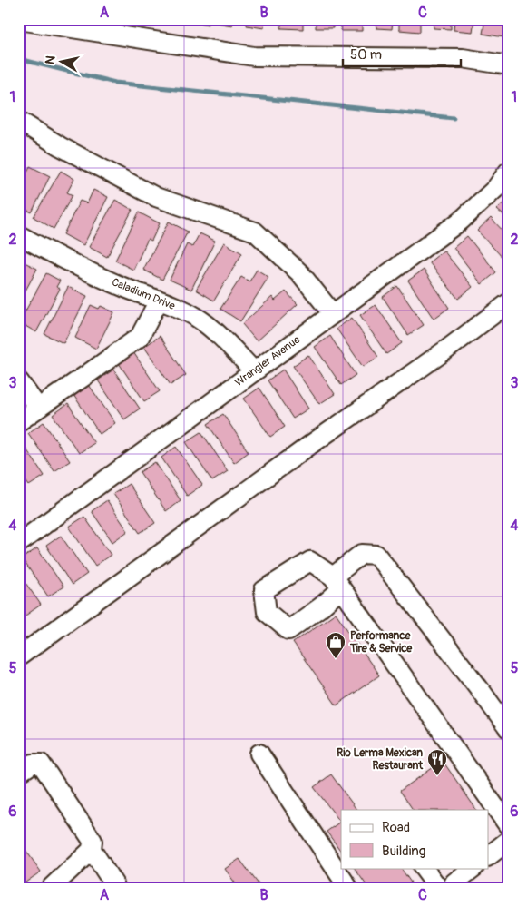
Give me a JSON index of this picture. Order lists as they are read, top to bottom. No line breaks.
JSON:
{"streets":{"street":["Caladium Drive","Wrangler Avenue"]},"crossings":[["Caladium Drive","Wrangler Avenue"]],"places":{"shop":["Performance Tire & Service"],"restaurant":["Rio Lerma Mexican Restaurant"]},"legend":["Road","Building"],"scale_bar":"50 m","north":"left","grid":{"columns":["A","B","C"],"rows":["1","2","3","4","5","6"]}}
